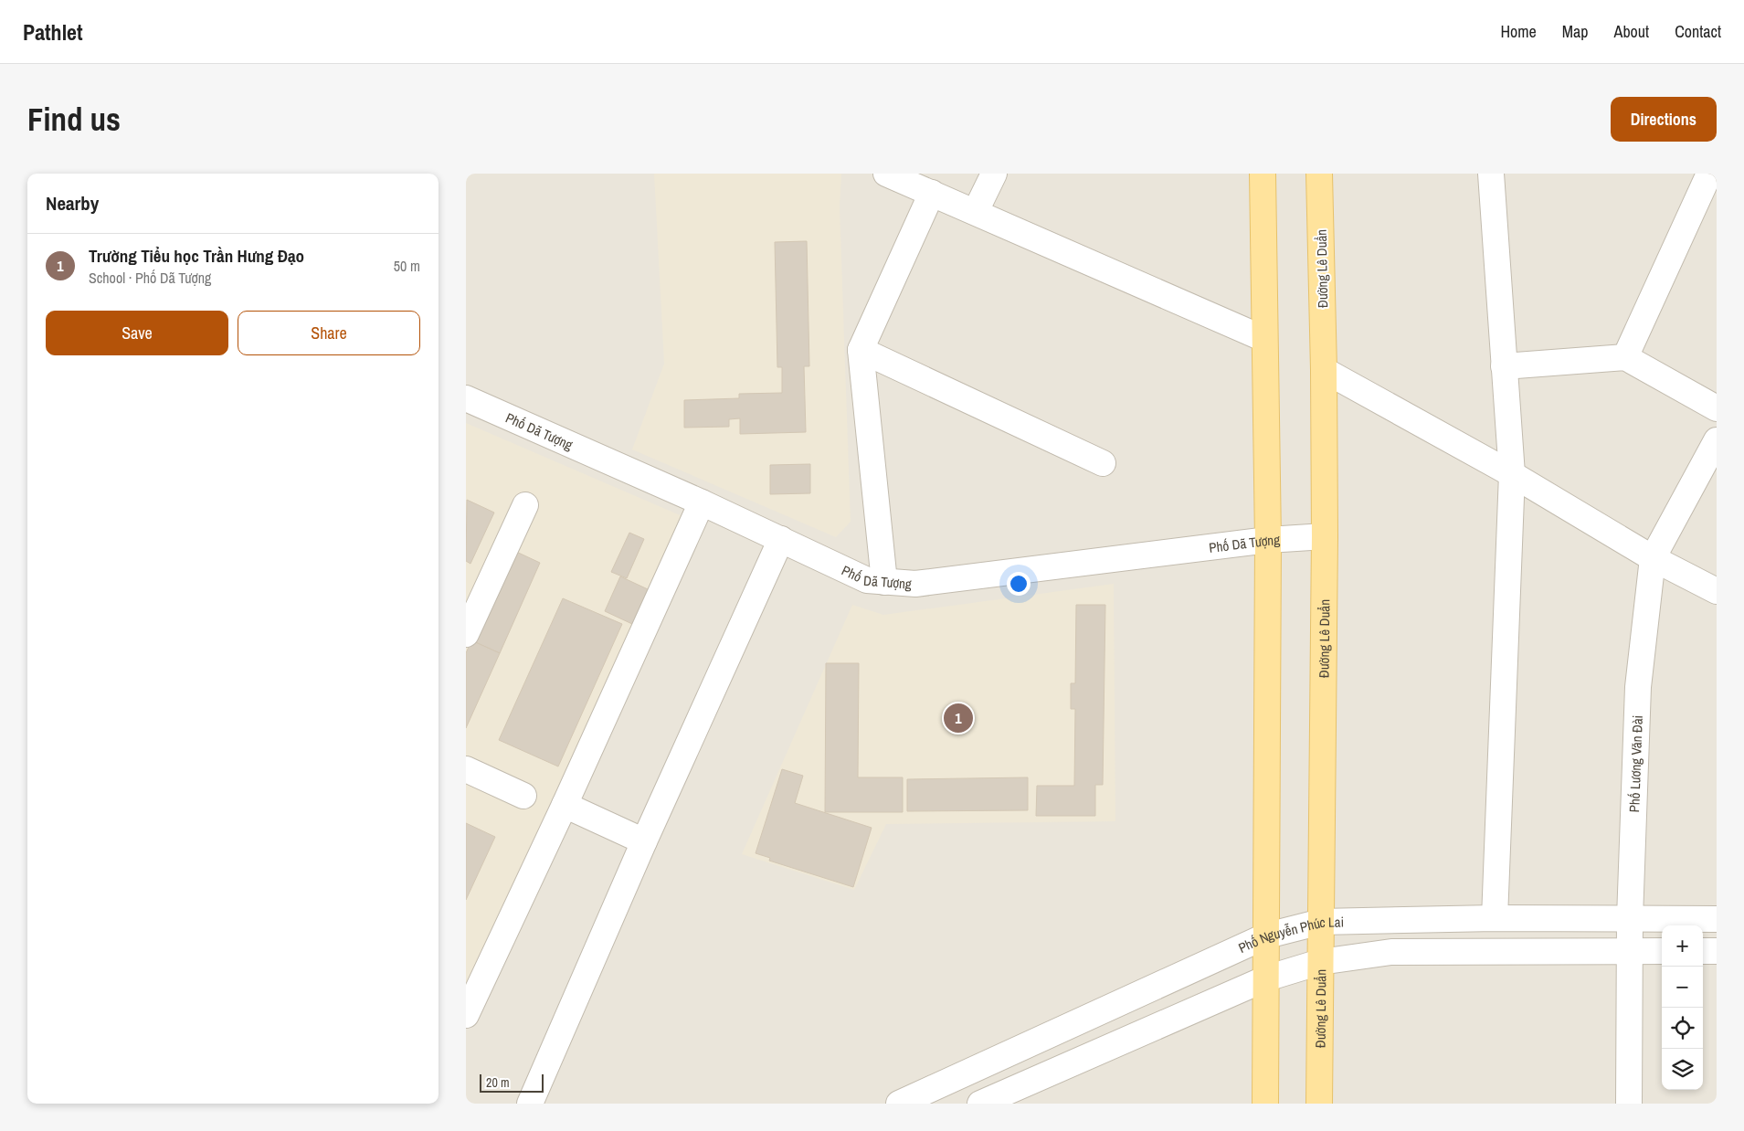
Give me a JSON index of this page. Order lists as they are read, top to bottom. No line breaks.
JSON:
{"streets":{"main road":["Đường Lê Duẩn"],"street":["Phố Dã Tượng","Phố Lương Văn Đài","Phố Nguyễn Phúc Lai"]},"crossings":[["Đường Lê Duẩn","Phố Dã Tượng"],["Đường Lê Duẩn","Phố Nguyễn Phúc Lai"],["Phố Lương Văn Đài","Phố Nguyễn Phúc Lai"]],"scale_bar":"20 m","page":{"header":"Pathlet","nav":["Home","Map","About","Contact"],"buttons":["Directions",["Save","Share"]],"title":"Find us","heading":"Nearby","list":[{"mark":"1","name":"Trường Tiểu học Trần Hưng Đạo","note":"School · Phố Dã Tượng","value":"50 m"}],"pins":"1","map_buttons":["+","−"],"scale":"20 m"}}
